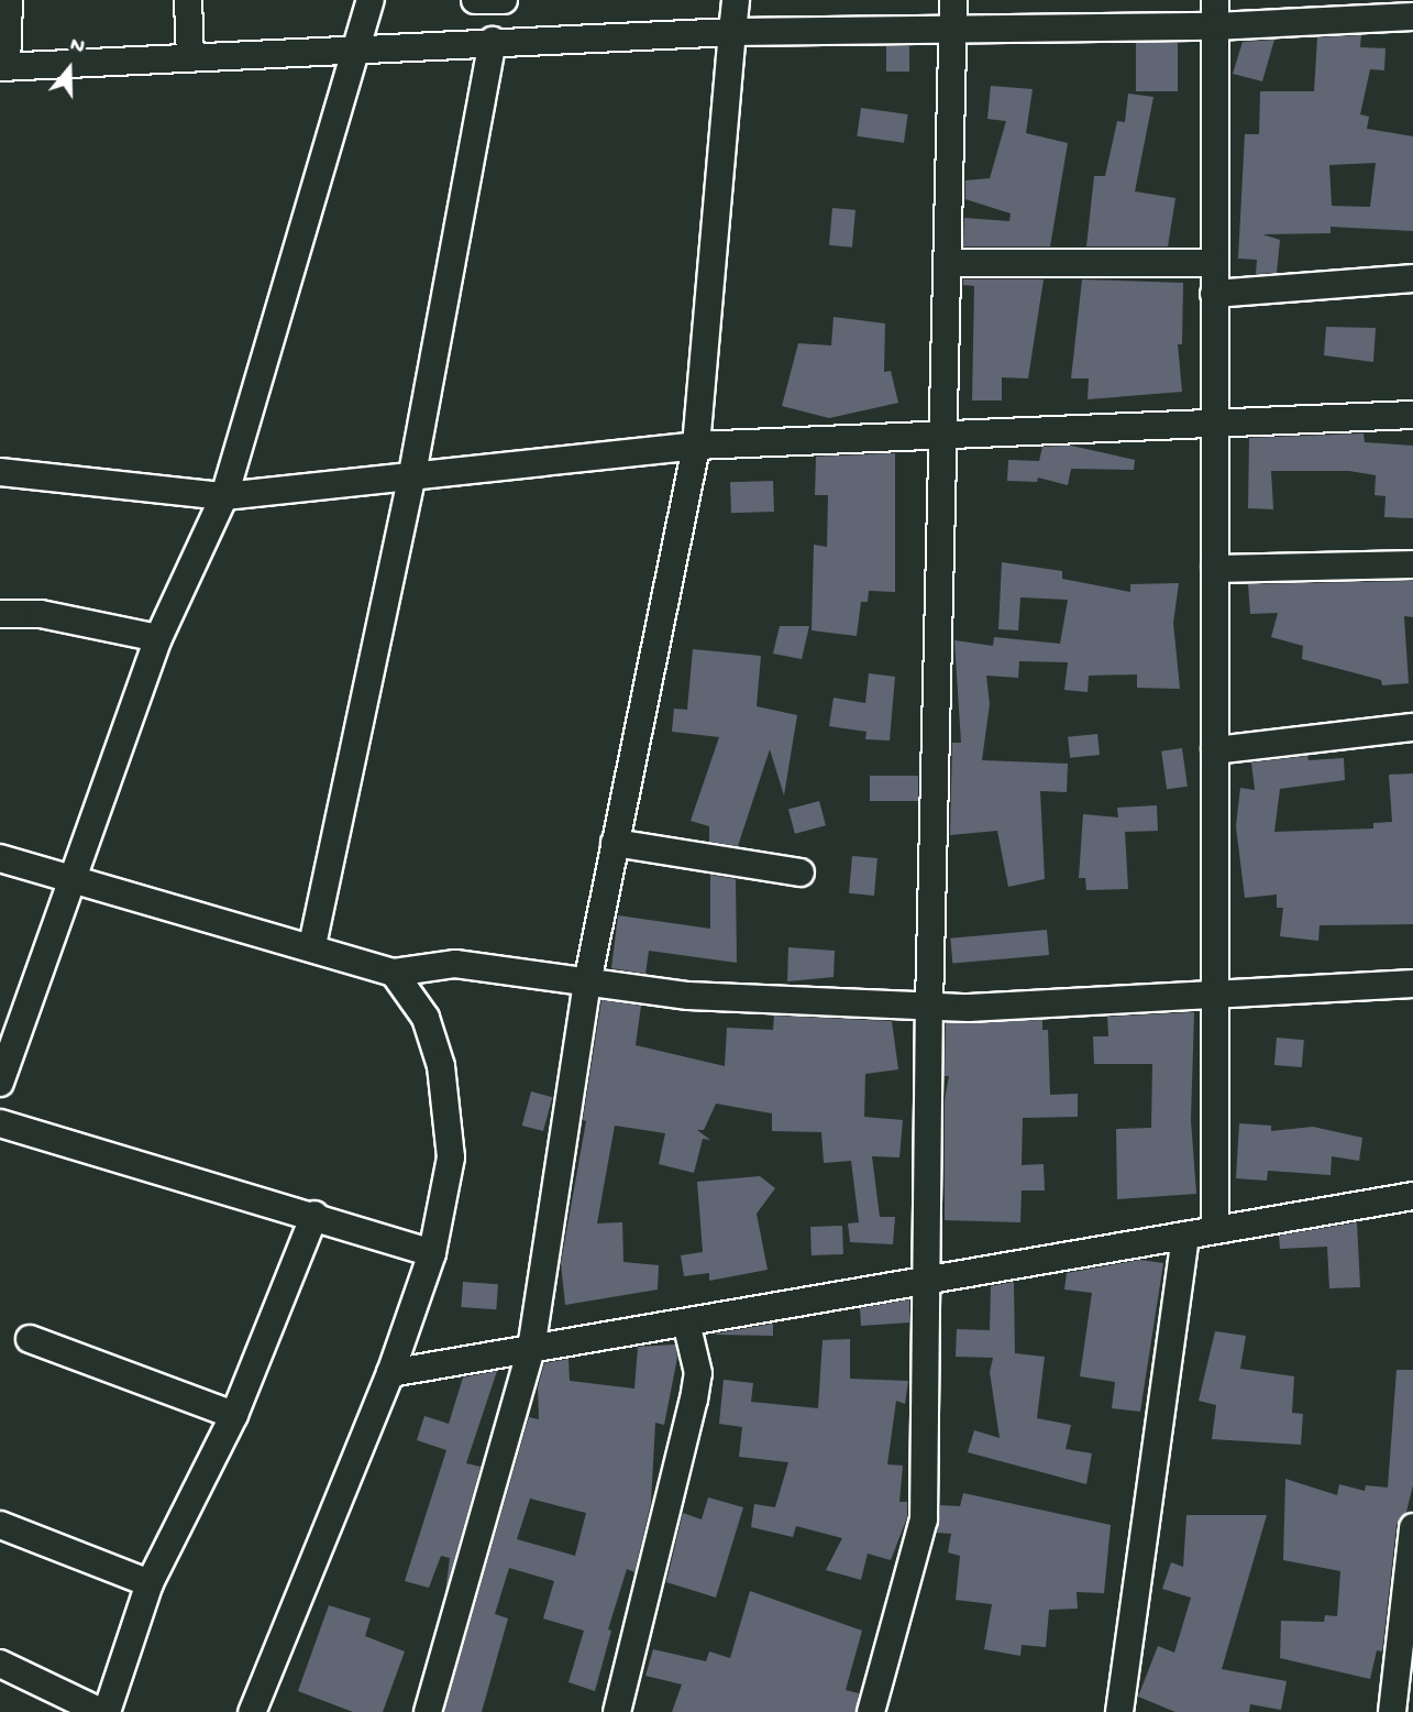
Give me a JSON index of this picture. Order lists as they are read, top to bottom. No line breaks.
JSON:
{"north":"top"}
